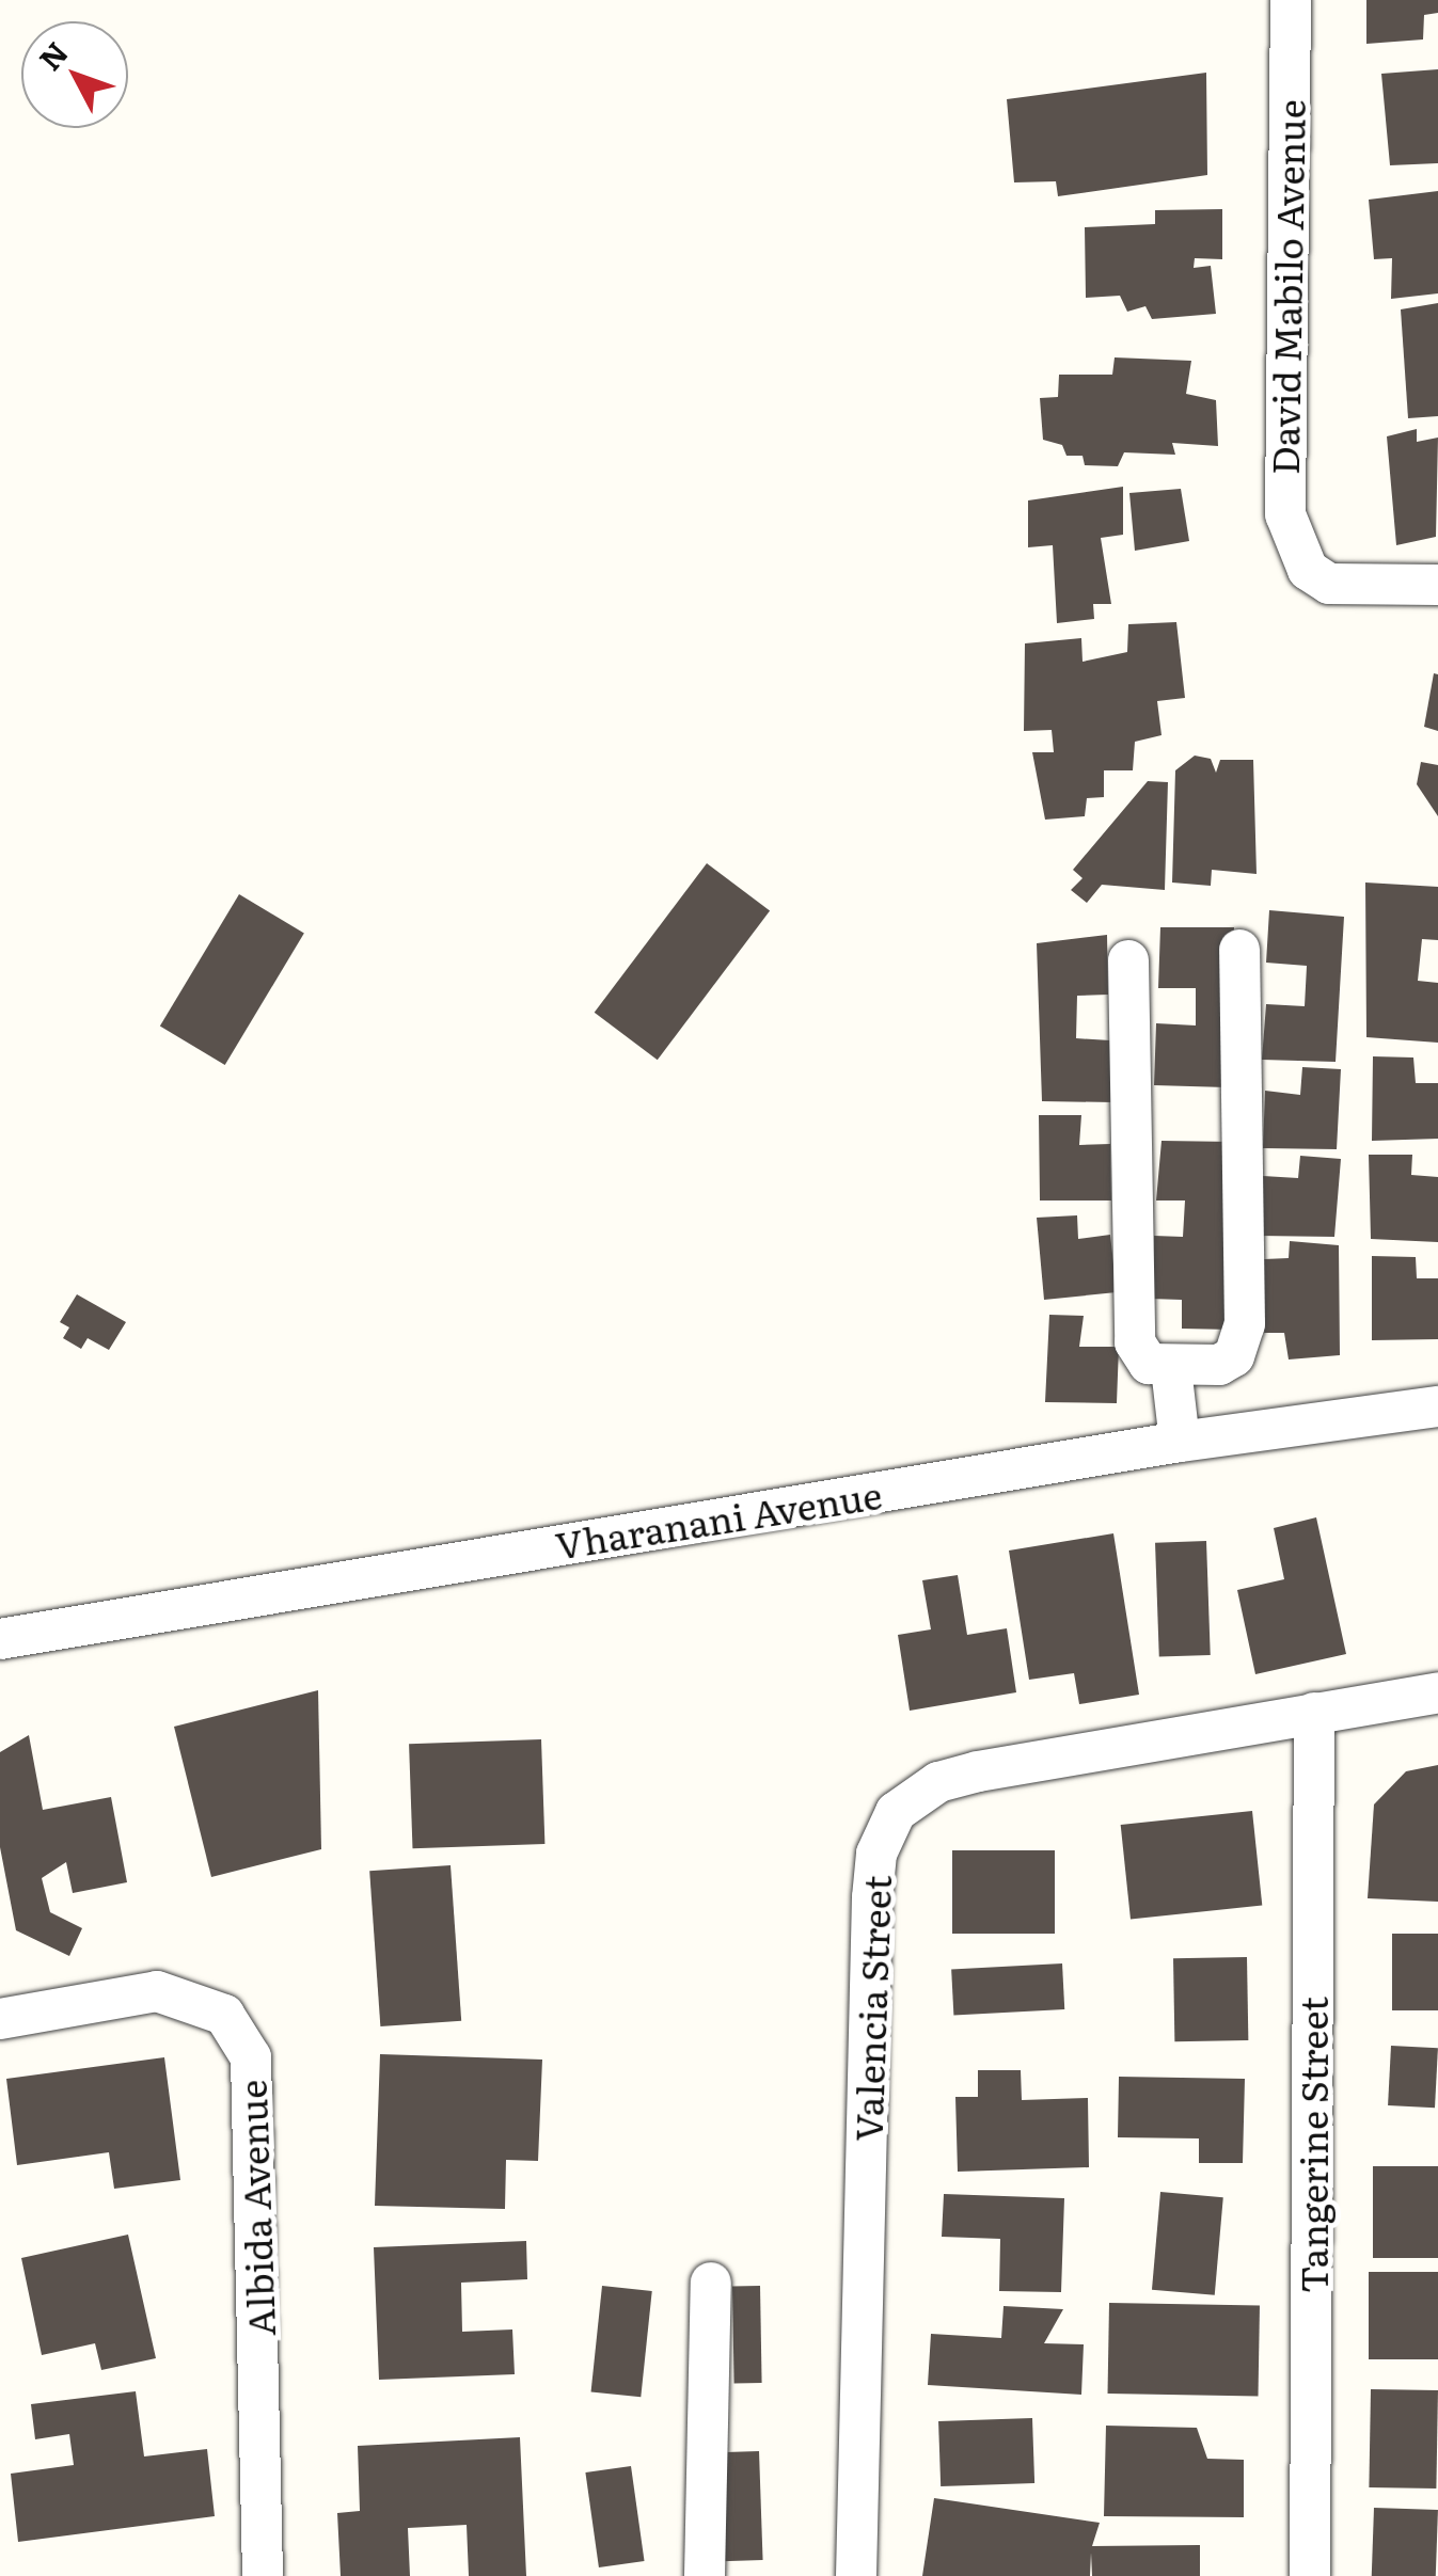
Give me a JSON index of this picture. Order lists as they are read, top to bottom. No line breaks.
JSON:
{"streets":{"street":["David Mabilo Avenue","Vharanani Avenue","Valencia Street","Tangerine Street","Albida Avenue"]},"crossings":[["Valencia Street","Tangerine Street"]],"north":"top left"}
